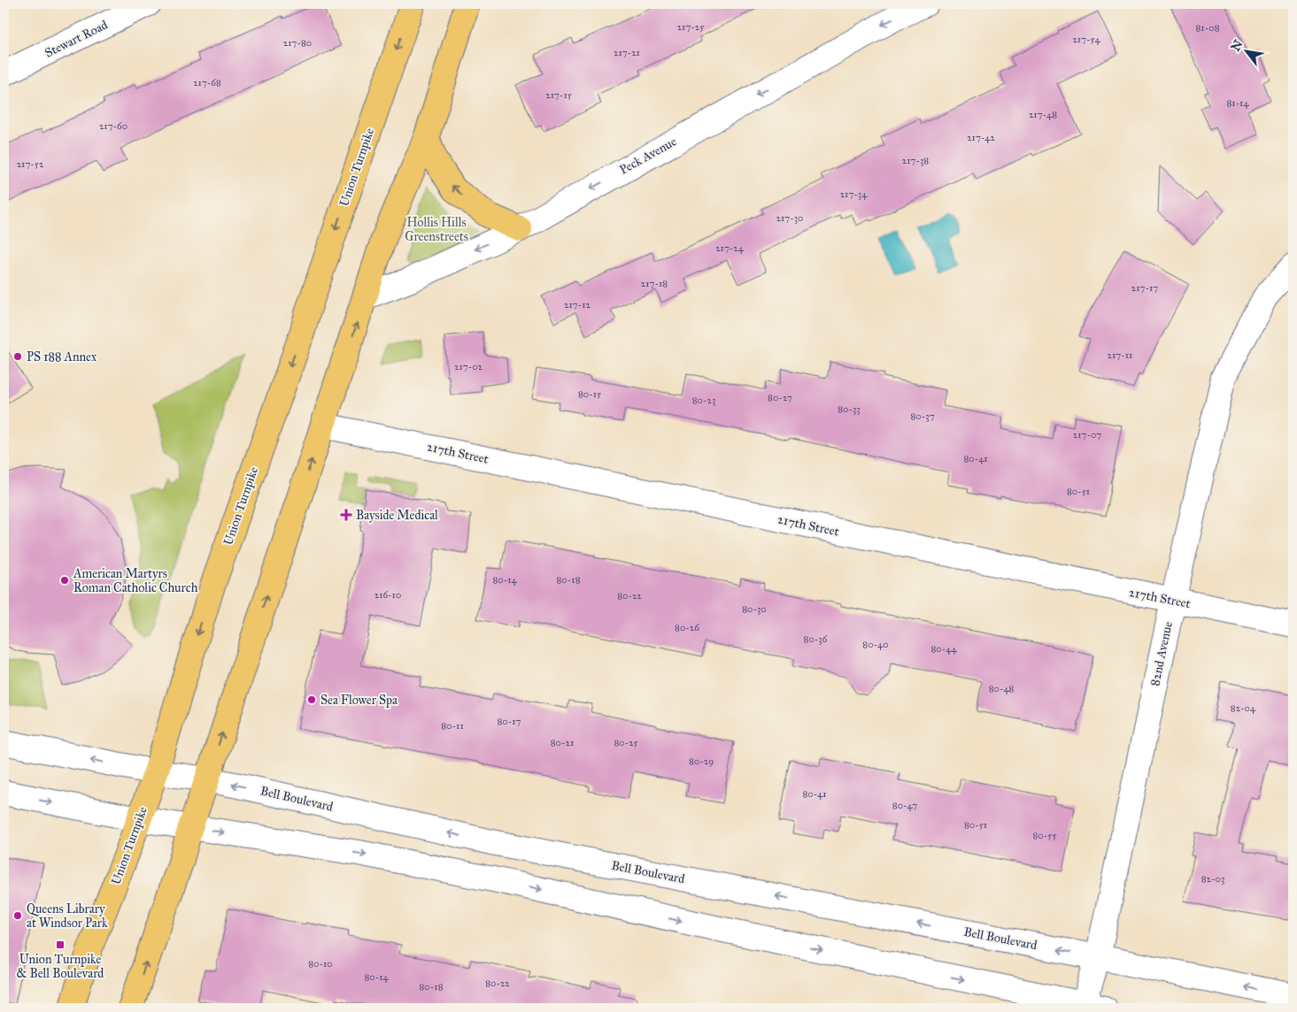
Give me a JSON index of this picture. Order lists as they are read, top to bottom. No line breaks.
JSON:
{"streets":{"main road":["Union Turnpike"],"street":["Stewart Road","Peck Avenue","217th Street","82nd Avenue","Bell Boulevard"]},"crossings":[["Union Turnpike","Bell Boulevard"],["217th Street","82nd Avenue"],["82nd Avenue","Bell Boulevard"]],"one_way":["Peck Avenue"],"parks":["Hollis Hills Greenstreets"],"places":{"other":["PS 188 Annex","American Martyrs Roman Catholic Church","Sea Flower Spa","Queens Library at Windsor Park"],"health":["Bayside Medical"],"transit":["Union Turnpike & Bell Boulevard"]},"house_numbers":["217-25","81-08","217-54","217-80","217-21","217-68","217-15","81-14","217-48","217-60","217-42","217-38","217-52","217-34","217-30","217-24","217-18","217-17","217-12","217-11","217-02","80-15","80-27","80-23","80-33","80-37","217-07","80-41","80-51","80-14","80-18","216-10","80-22","80-30","80-26","80-36","80-40","80-44","80-48","82-04","80-17","80-11","80-21","80-25","80-29","80-41","80-47","80-51","80-55","82-03","80-10","80-14","80-22","80-18"],"north":"top left"}
